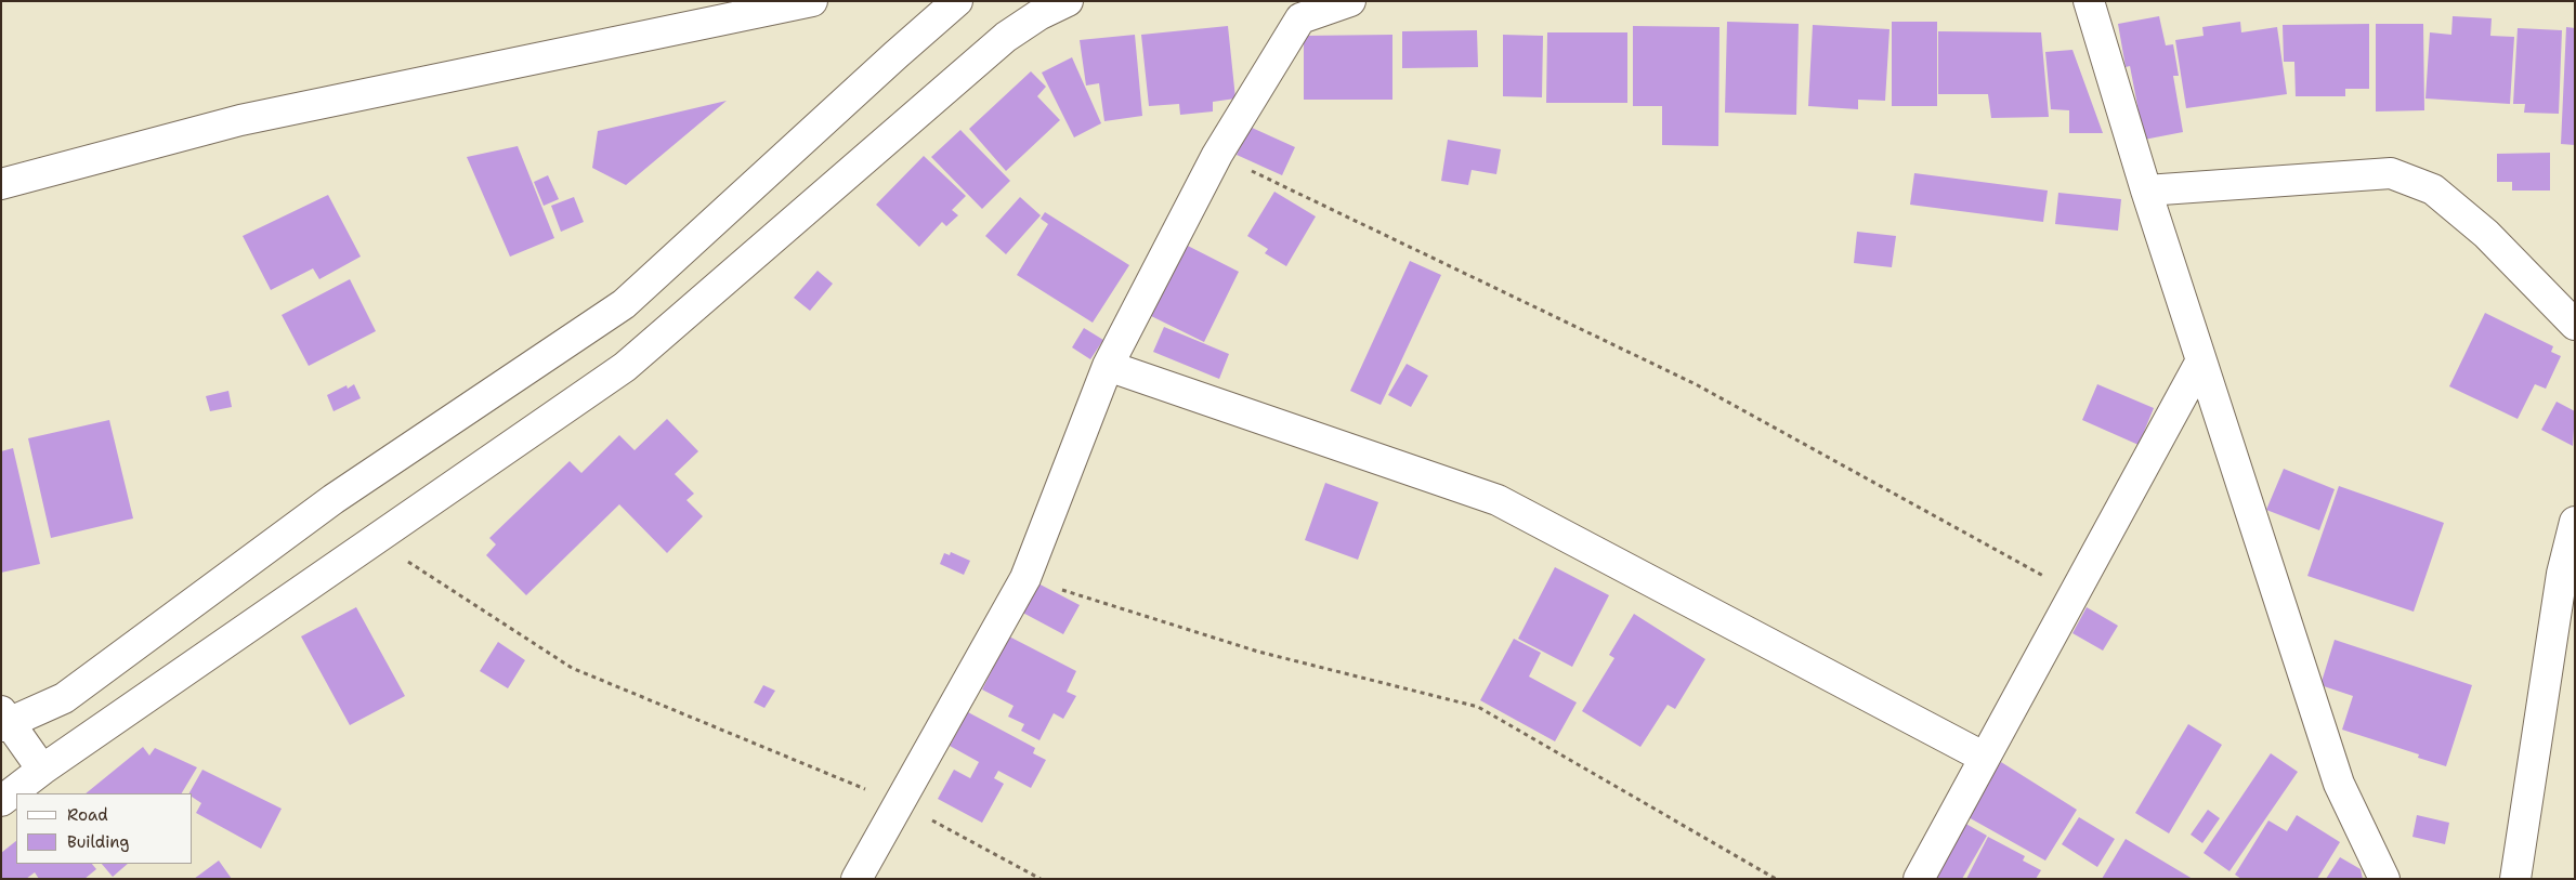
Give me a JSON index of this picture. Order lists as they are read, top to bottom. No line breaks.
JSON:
{"legend":["Road","Building"]}
